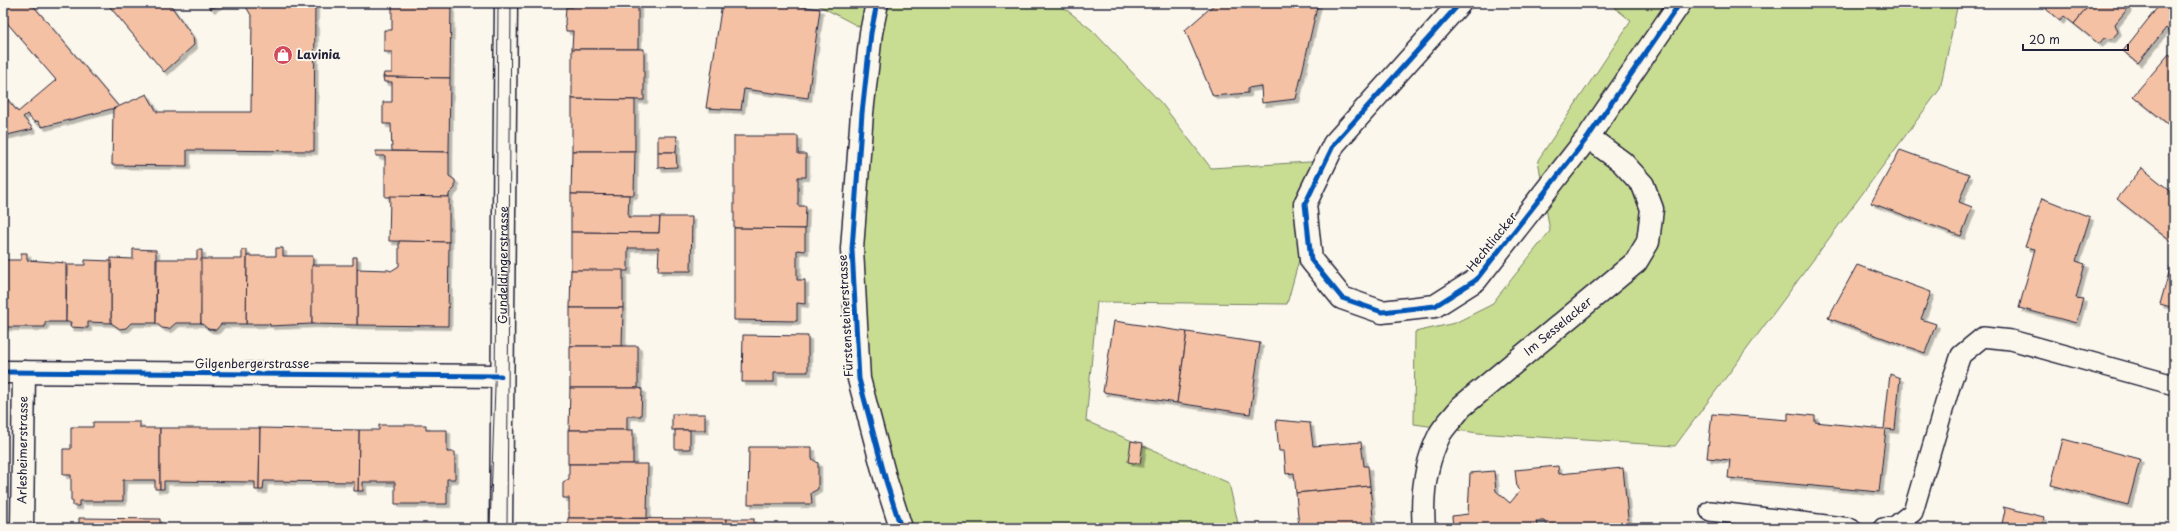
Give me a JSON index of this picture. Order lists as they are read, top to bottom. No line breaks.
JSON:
{"streets":{"street":["Hechtliacker","Gundeldingerstrasse","Fürstensteinerstrasse","Im Sesselacker","Gilgenbergerstrasse","Arlesheimerstrasse"]},"crossings":[["Hechtliacker","Im Sesselacker"],["Gundeldingerstrasse","Gilgenbergerstrasse"],["Gilgenbergerstrasse","Arlesheimerstrasse"]],"places":{"shop":["Lavinia"]},"scale_bar":"20 m"}
